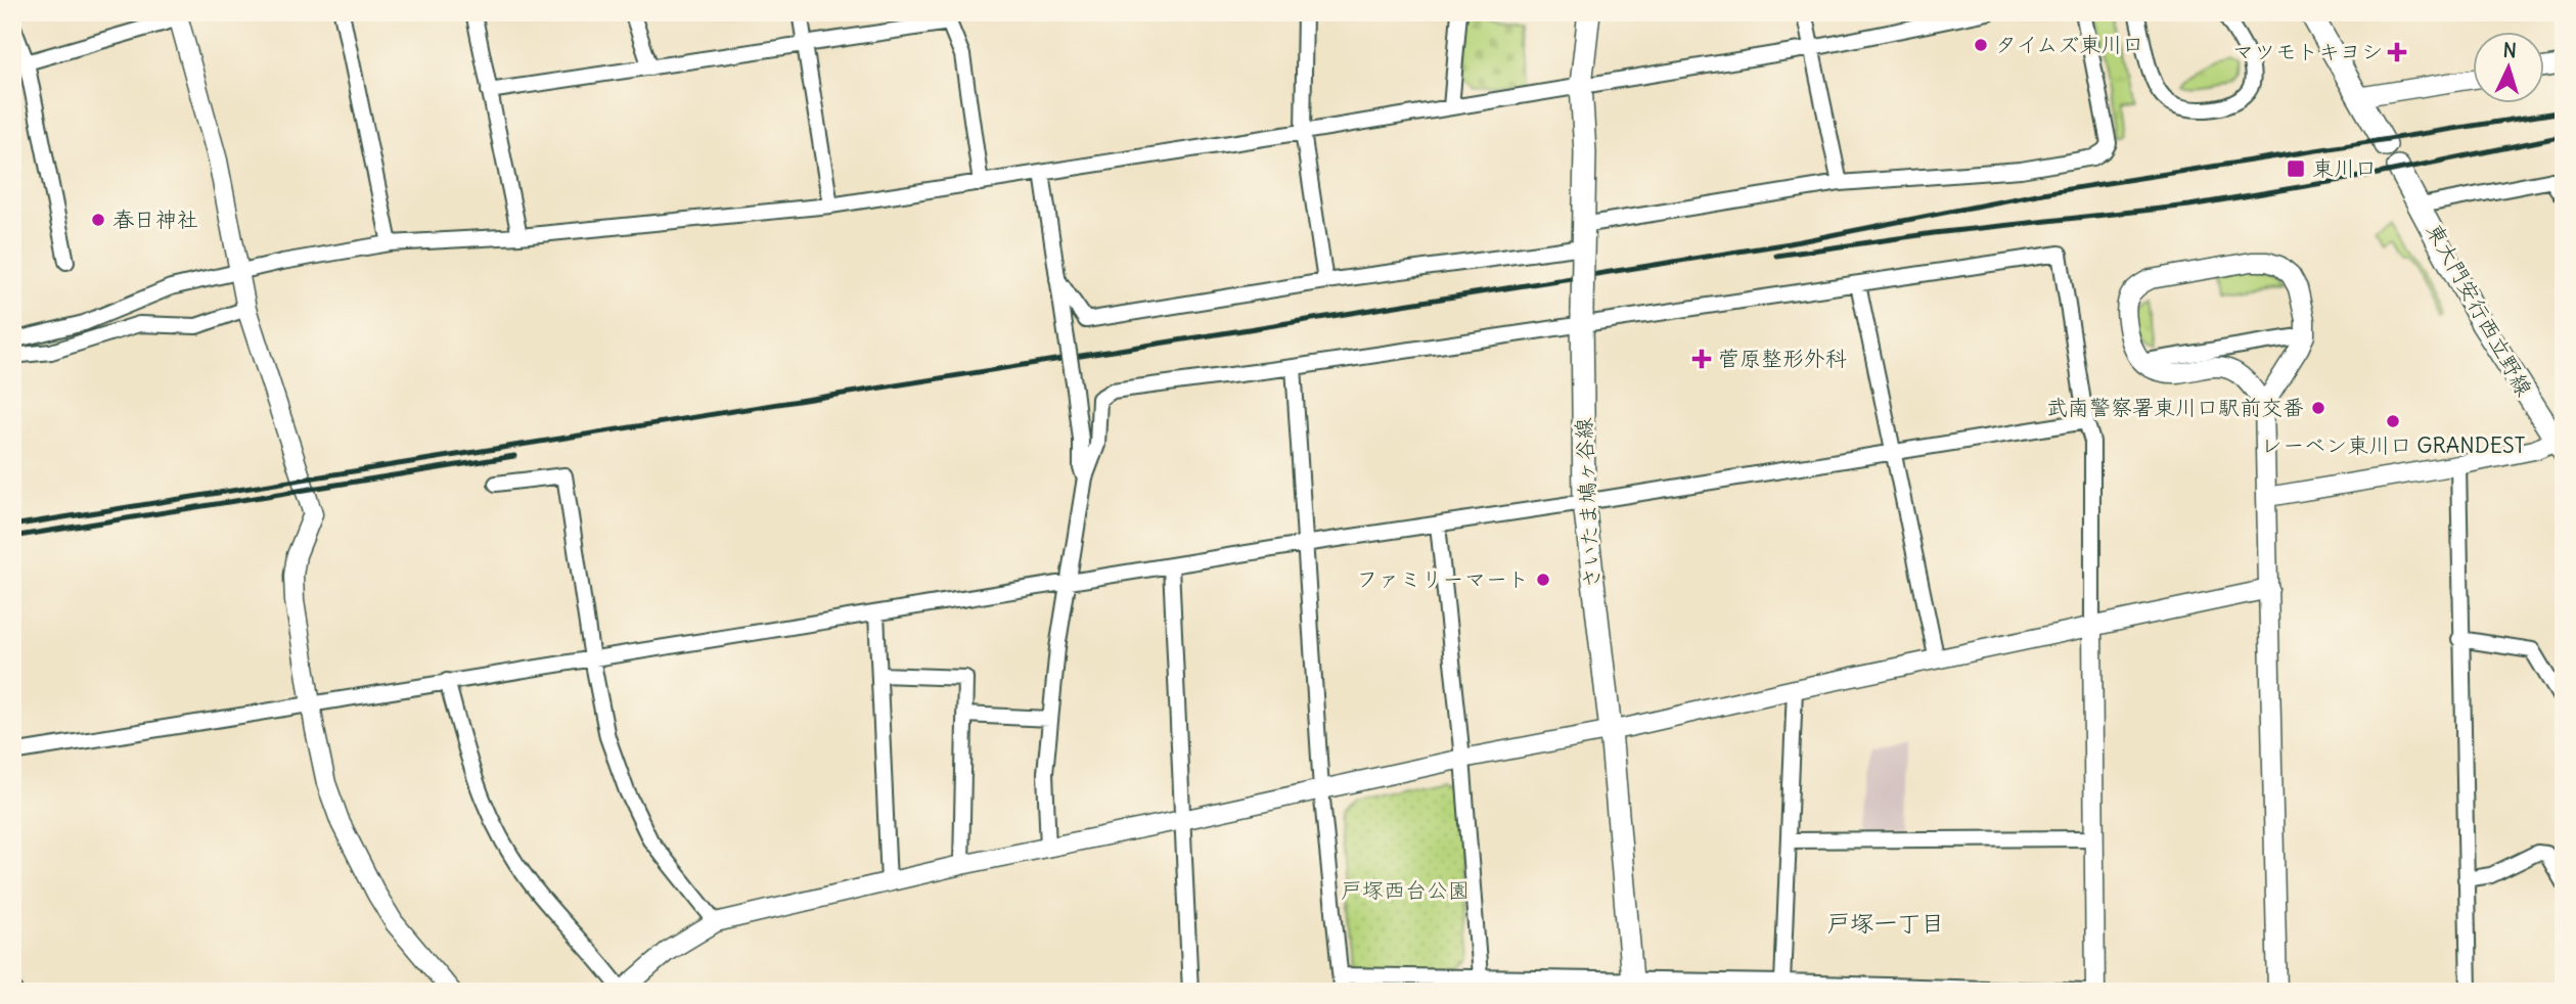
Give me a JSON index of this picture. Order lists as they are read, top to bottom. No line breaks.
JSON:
{"streets":{"main road":["東大門安行西立野線","さいたま鳩ヶ谷線"]},"districts":["戸塚一丁目"],"parks":["戸塚西台公園"],"places":{"other":["タイムズ東川口","春日神社","武南警察署東川口駅前交番","レーベン東川口 GRANDEST","ファミリーマート"],"health":["マツモトキヨシ","菅原整形外科"],"transit":["東川口"]},"north":"top"}
